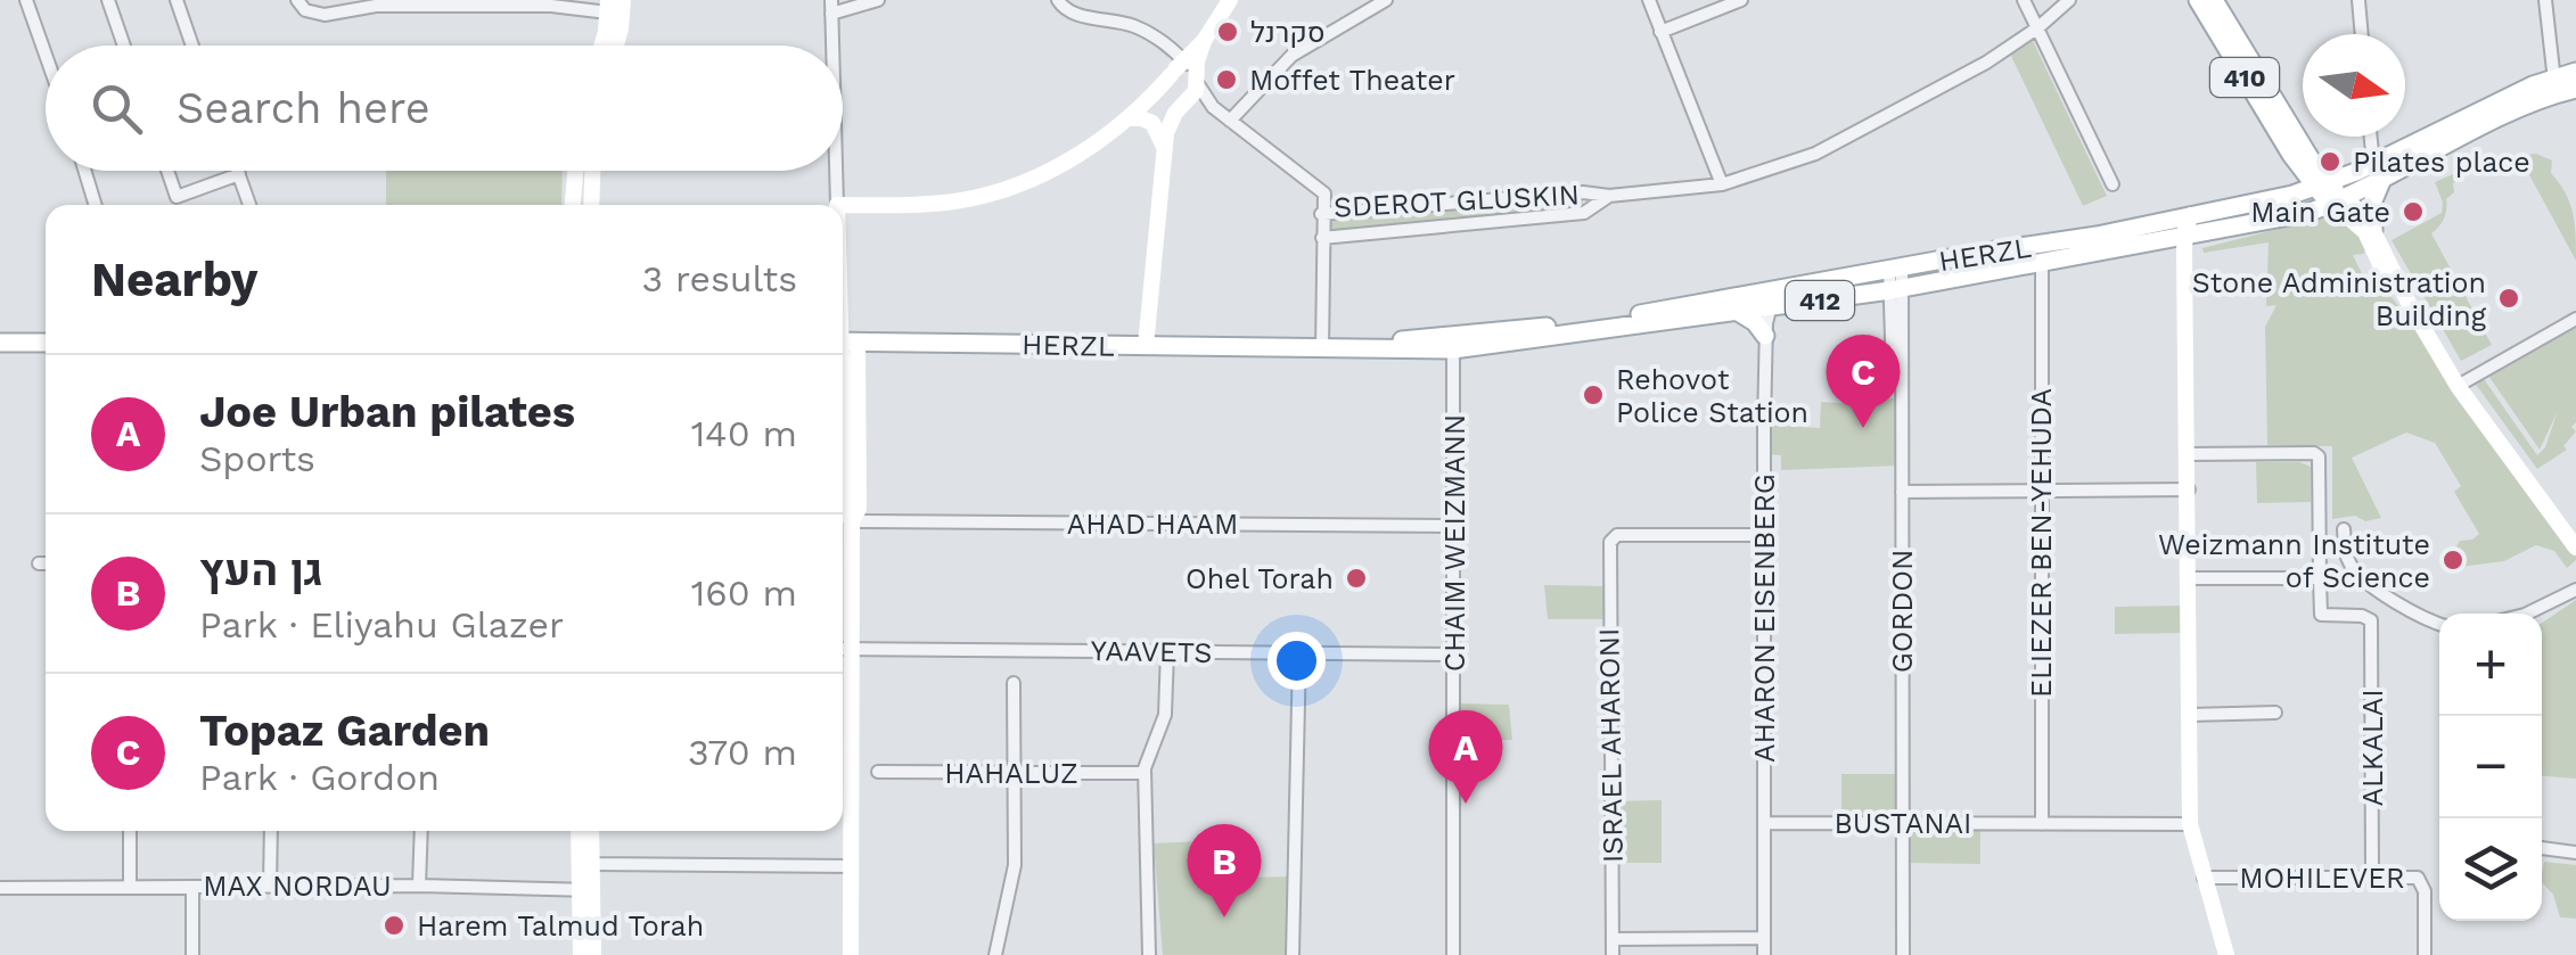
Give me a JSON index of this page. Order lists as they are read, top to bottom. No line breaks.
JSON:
{"streets":{"main road":["410","HERZL","412"],"street":["SDEROT GLUSKIN","AHAD HAAM","CHAIM WEIZMANN","ELIEZER BEN-YEHUDA","GORDON","AHARON EISENBERG","YAAVETS","ISRAEL AHARONI","ALKALAI","HAHALUZ","BUSTANAI","MOHILEVER","MAX NORDAU"]},"crossings":[["410","HERZL"],["HERZL","CHAIM WEIZMANN"],["HERZL","ELIEZER BEN-YEHUDA"],["HERZL","GORDON"],["HERZL","AHARON EISENBERG"],["AHAD HAAM","CHAIM WEIZMANN"],["CHAIM WEIZMANN","YAAVETS"],["ELIEZER BEN-YEHUDA","BUSTANAI"],["GORDON","BUSTANAI"],["AHARON EISENBERG","ISRAEL AHARONI"],["AHARON EISENBERG","BUSTANAI"],["ALKALAI","MOHILEVER"]],"places":["סקרנל","Moffet Theater","Pilates place","Main Gate","Stone Administration Building","Rehovot Police Station","Weizmann Institute of Science","Ohel Torah","Harem Talmud Torah"],"north":"right","page":{"search":"Search here","heading":["Nearby","3 results"],"pins":["C","A","B"],"list":[{"mark":"A","name":"Joe Urban pilates","note":"Sports","value":"140 m"},{"mark":"B","name":"גן העץ","note":"Park · Eliyahu Glazer","value":"160 m"},{"mark":"C","name":"Topaz Garden","note":"Park · Gordon","value":"370 m"}],"map_buttons":["+","−"]}}
